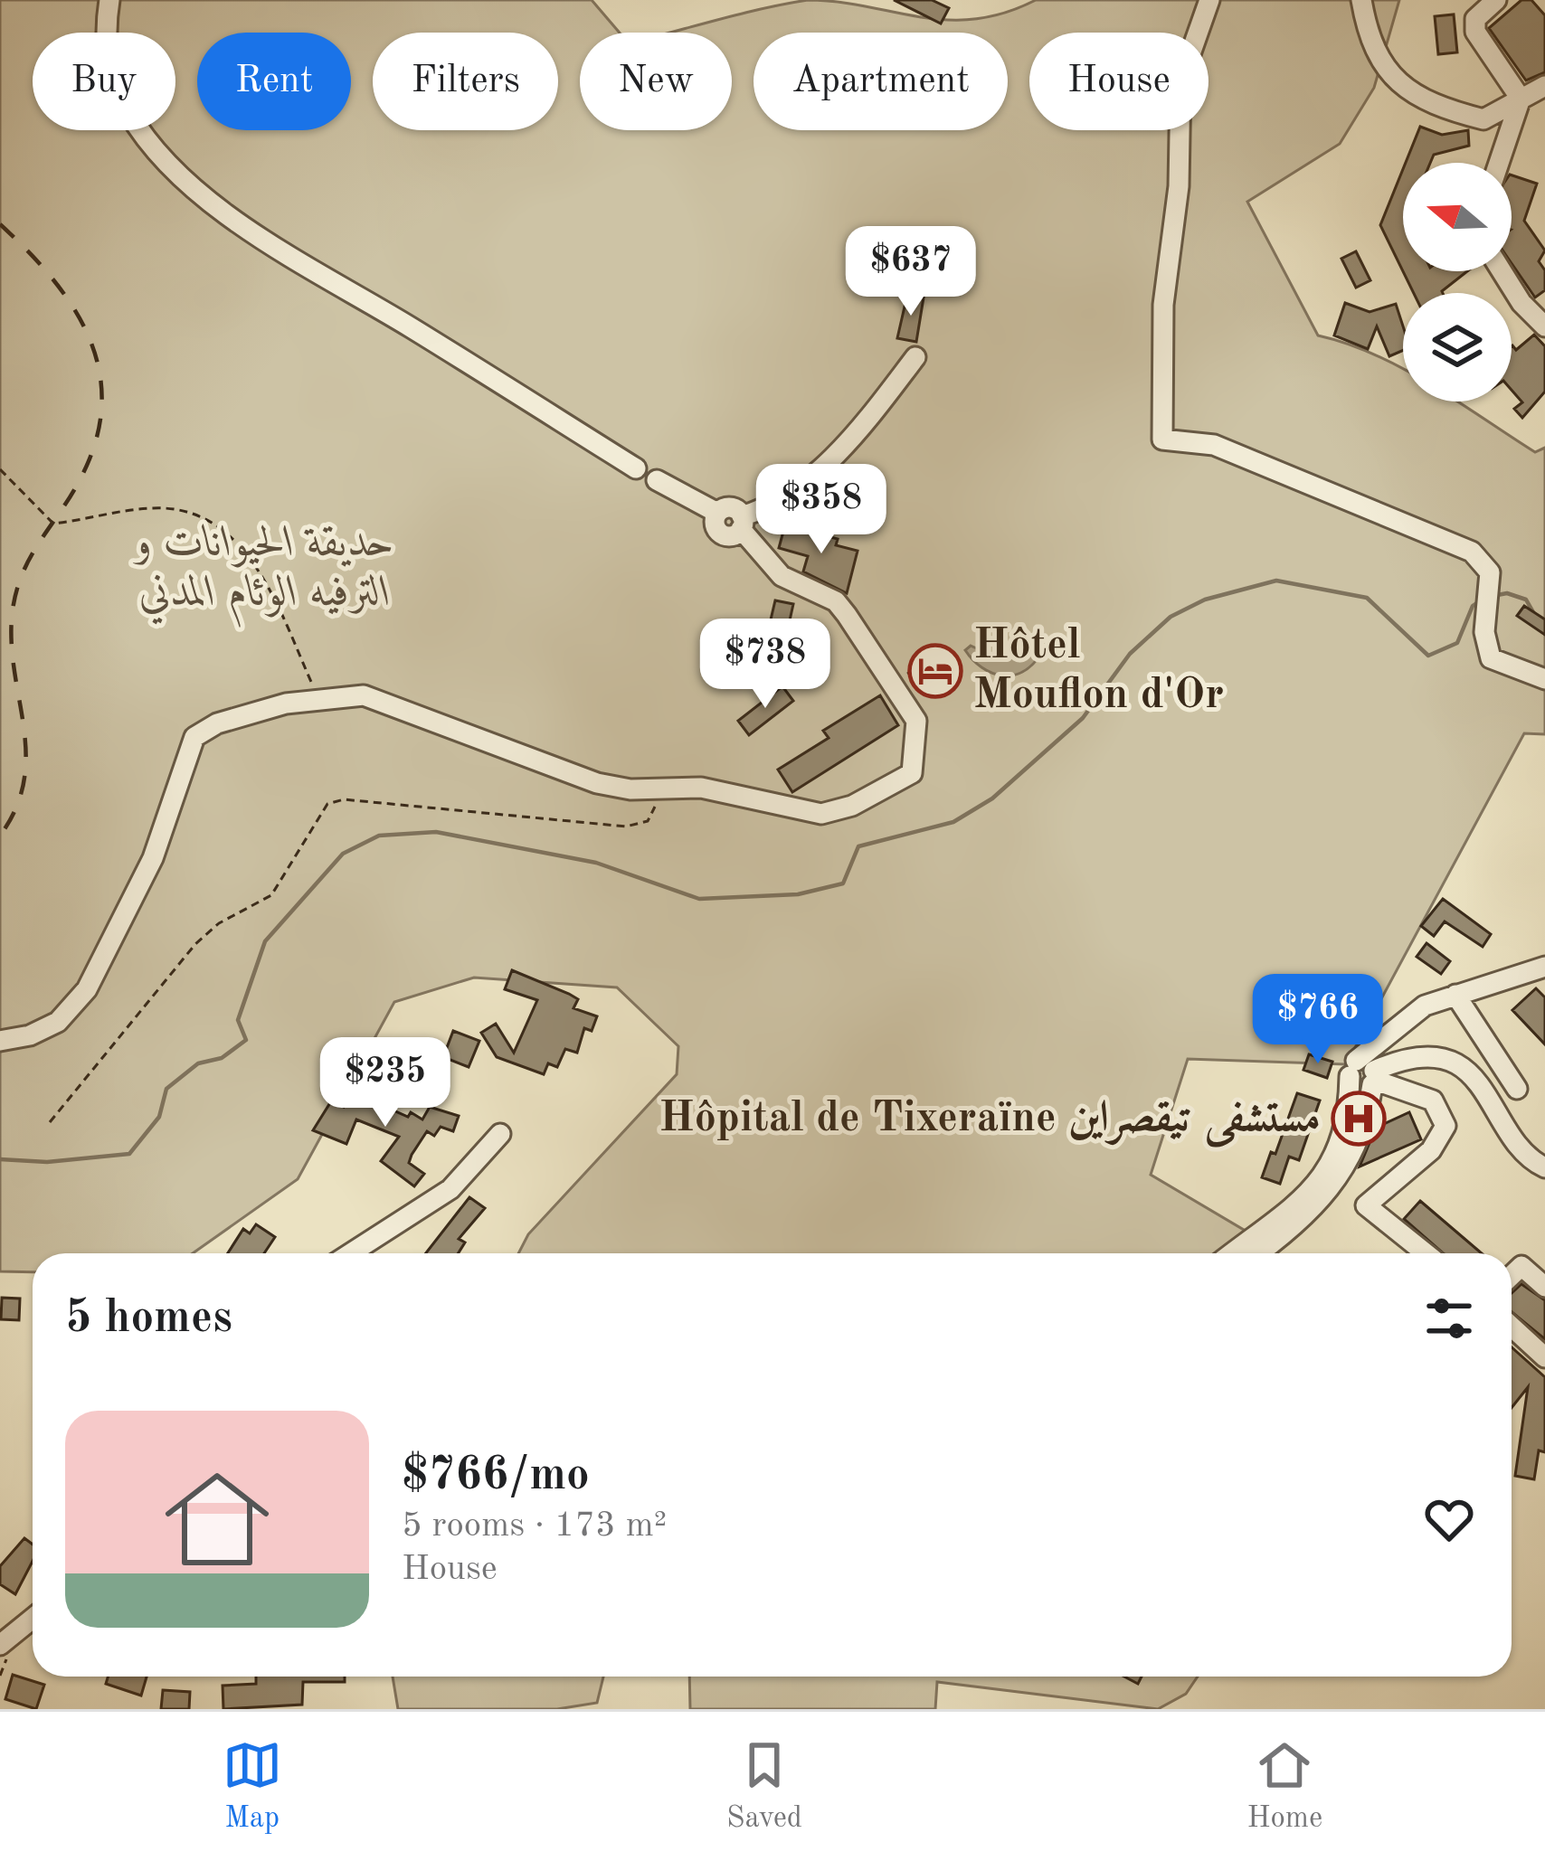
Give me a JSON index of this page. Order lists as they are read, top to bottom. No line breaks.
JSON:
{"parks":["حديقة الحيوانات و الترفيه الوئام المدني"],"places":{"hotel":["Hôtel Mouflon d'Or"],"hospital":["Hôpital de Tixeraïne مستشفى تيقصراين"]},"north":"left","page":{"chip":["Buy","Rent","Filters","New","Apartment","House"],"price":["$637","$358","$738","$766","$235"],"heading":"5 homes","list":[{"name":"$766/mo","note":"5 rooms · 173 m² · House"}],"tabs":["Map","Saved","Home"]}}
